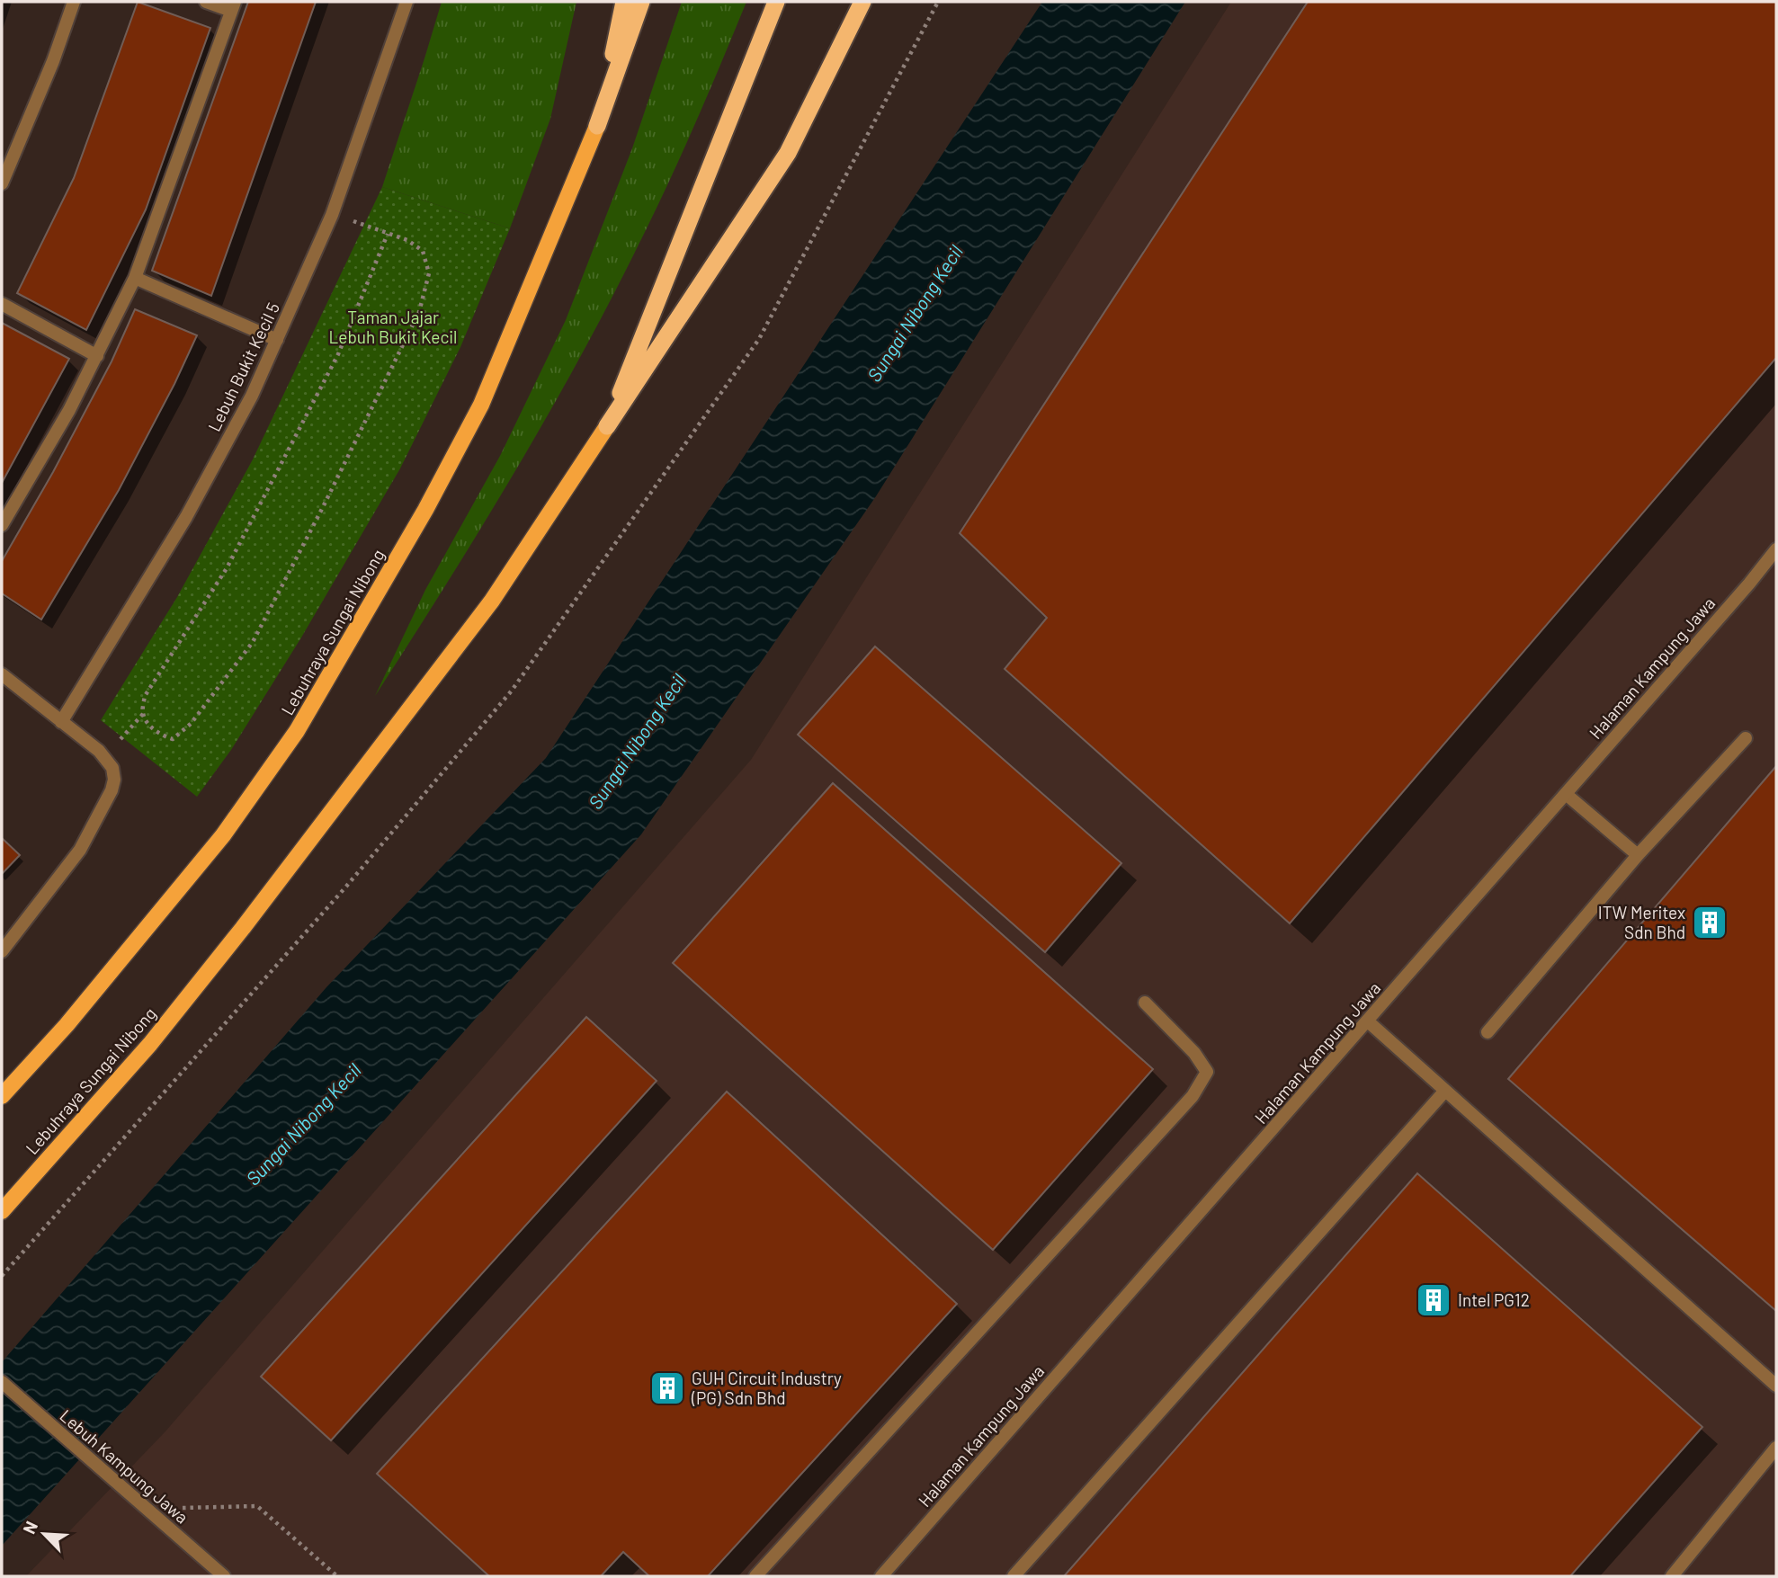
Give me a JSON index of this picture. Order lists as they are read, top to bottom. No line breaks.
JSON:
{"streets":{"main road":["Lebuhraya Sungai Nibong"],"street":["Lebuh Bukit Kecil 5","Halaman Kampung Jawa","Lebuh Kampung Jawa"]},"water":["Sungai Nibong Kecil"],"parks":["Taman Jajar Lebuh Bukit Kecil"],"places":{"building":["ITW Meritex Sdn Bhd","Intel PG12","GUH Circuit Industry (PG) Sdn Bhd"]},"north":"top left"}
